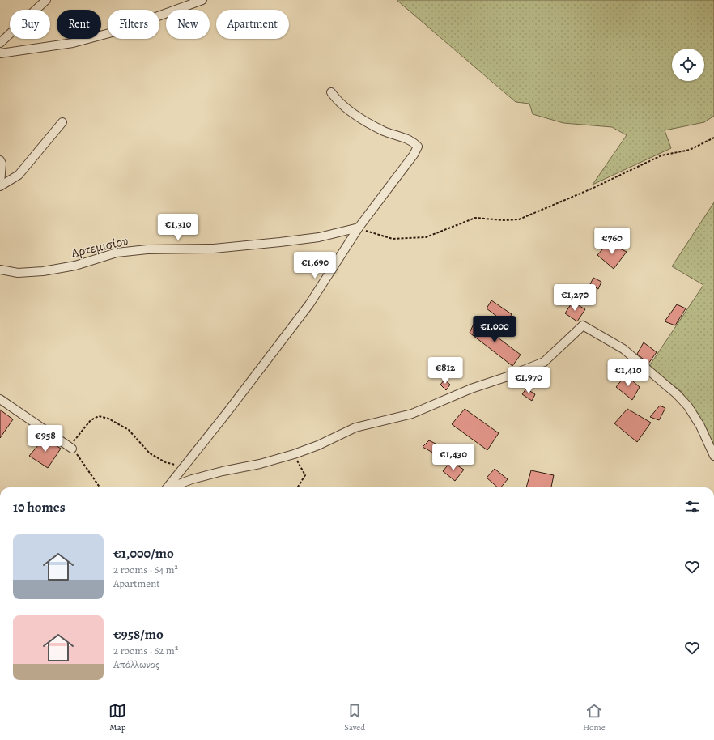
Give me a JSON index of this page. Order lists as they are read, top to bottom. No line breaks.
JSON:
{"streets":{"street":["Αρτεμισίου"]},"page":{"chip":["Buy","Rent","Filters","New","Apartment"],"price":["€1,310","€760","€1,690","€1,270","€1,000","€812","€1,410","€1,970","€958","€1,430"],"heading":"10 homes","list":[{"name":"€1,000/mo","note":"2 rooms · 64 m² · Apartment"},{"name":"€958/mo","note":"2 rooms · 62 m² · Απόλλωνος"}],"tabs":["Map","Saved","Home"]}}
